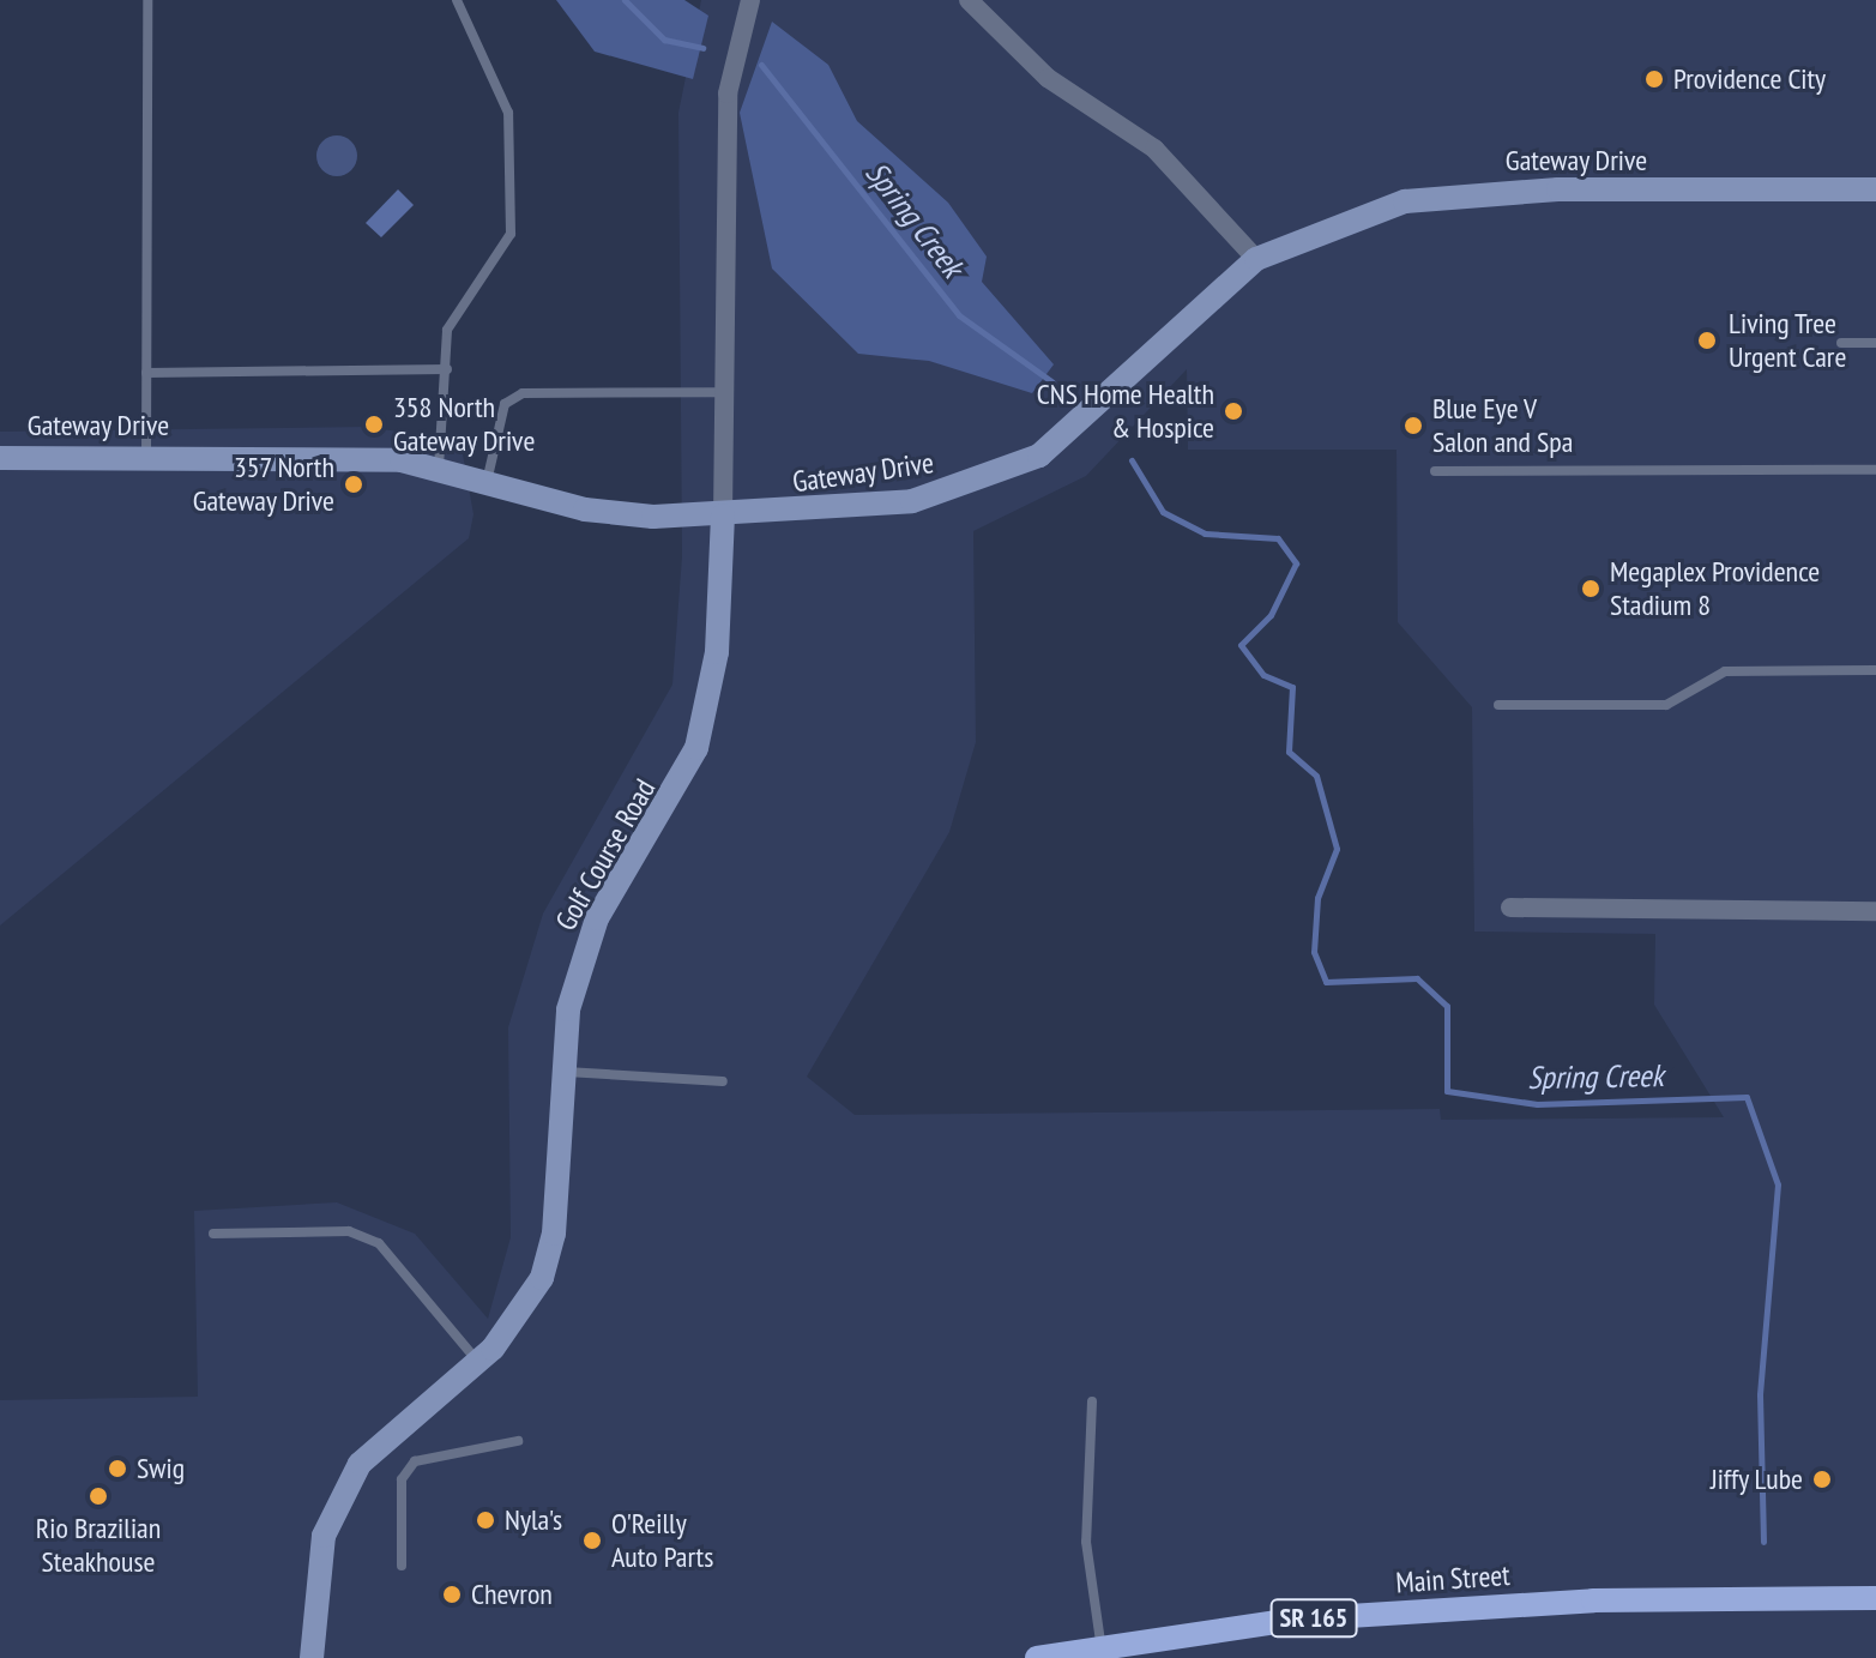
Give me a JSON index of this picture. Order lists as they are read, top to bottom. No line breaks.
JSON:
{"streets":{"main road":["Gateway Drive","Golf Course Road","Main Street","SR 165"]},"crossings":[["Gateway Drive","Golf Course Road"]],"water":["Spring Creek"],"places":["Providence City","Living Tree Urgent Care","CNS Home Health & Hospice","358 North Gateway Drive","Blue Eye V Salon and Spa","357 North Gateway Drive","Megaplex Providence Stadium 8","Swig","Jiffy Lube","Rio Brazilian Steakhouse","Nyla's","O'Reilly Auto Parts","Chevron"]}
